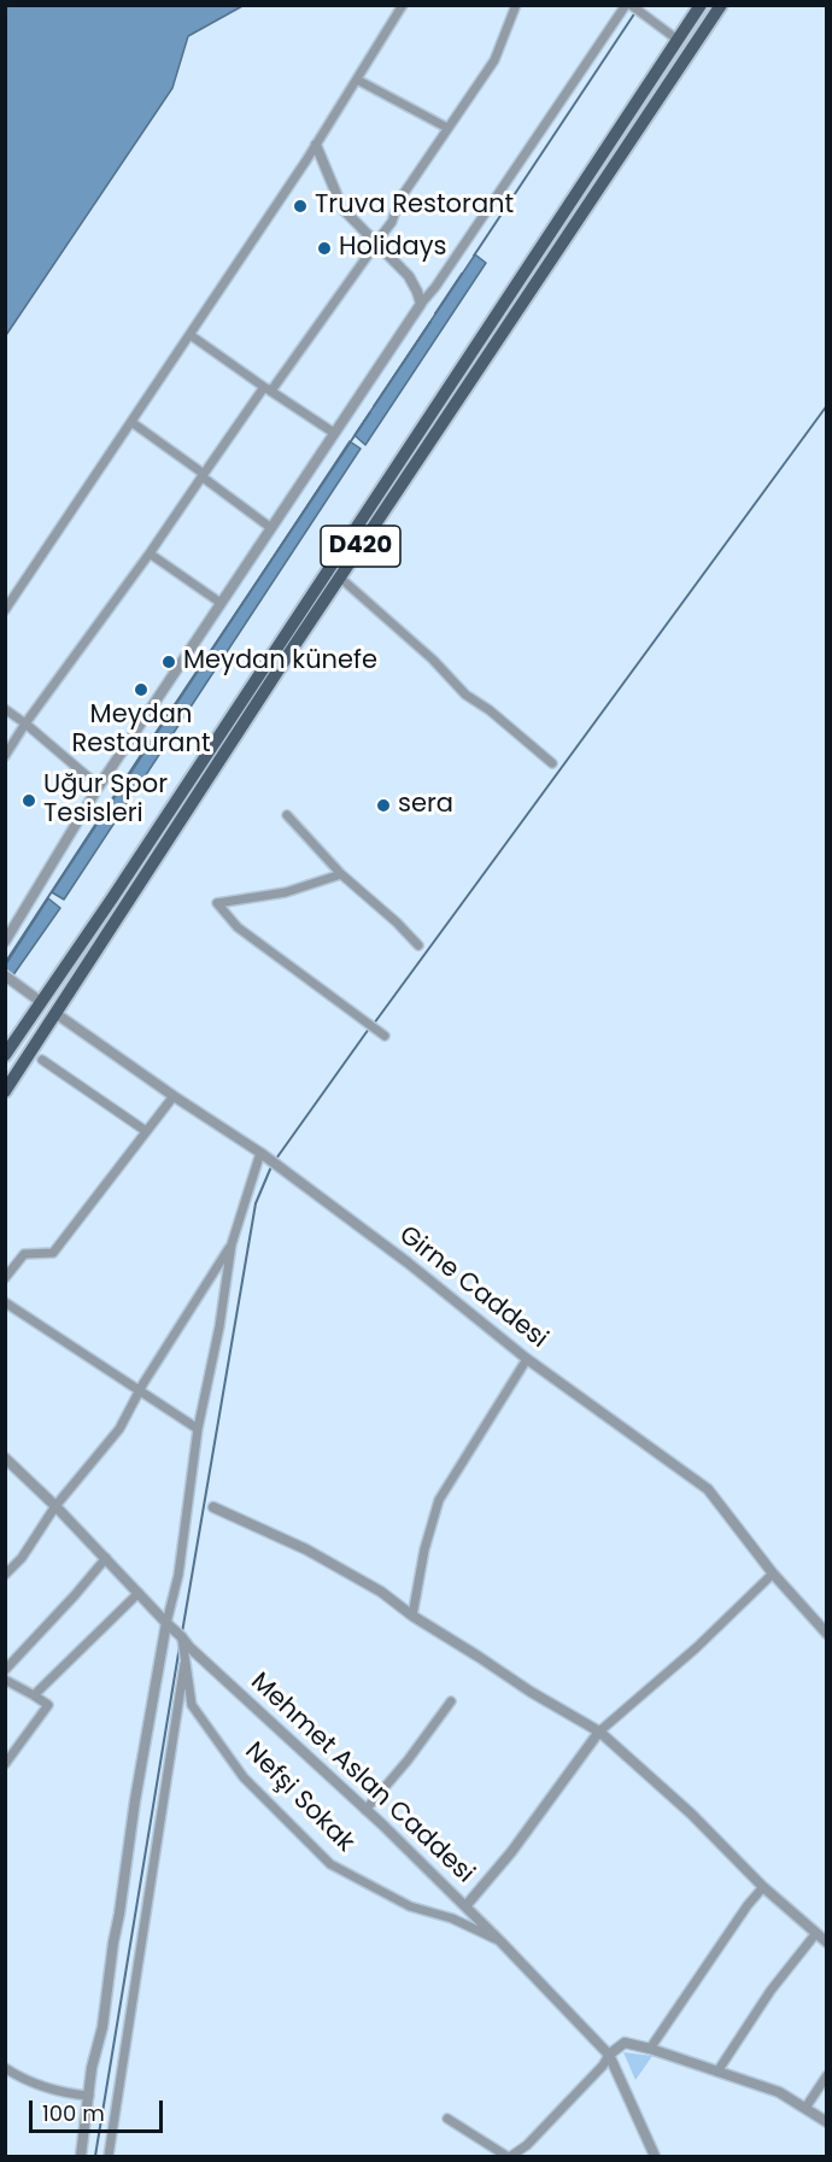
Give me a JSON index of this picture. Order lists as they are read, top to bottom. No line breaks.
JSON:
{"streets":{"main road":["D420"],"street":["Girne Caddesi","Mehmet Aslan Caddesi","Nefşi Sokak"]},"crossings":[["D420","Girne Caddesi"],["Mehmet Aslan Caddesi","Nefşi Sokak"]],"places":["Truva Restorant","Holidays","Meydan künefe","Meydan Restaurant","Uğur Spor Tesisleri","sera"],"scale_bar":"100 m"}
